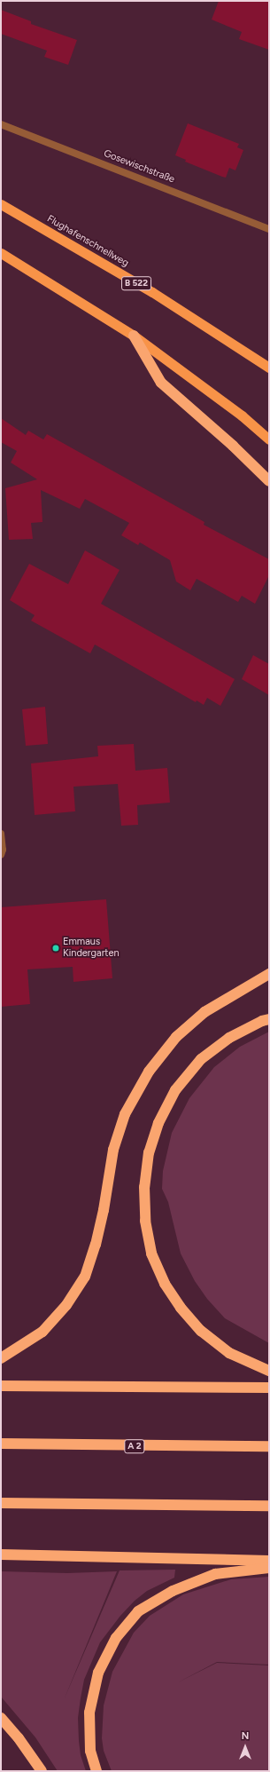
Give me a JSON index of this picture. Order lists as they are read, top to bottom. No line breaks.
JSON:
{"streets":{"highway":["Flughafenschnellweg","B 522","A 2"],"street":["Gosewischstraße"]},"places":["Emmaus Kindergarten"],"north":"top"}
